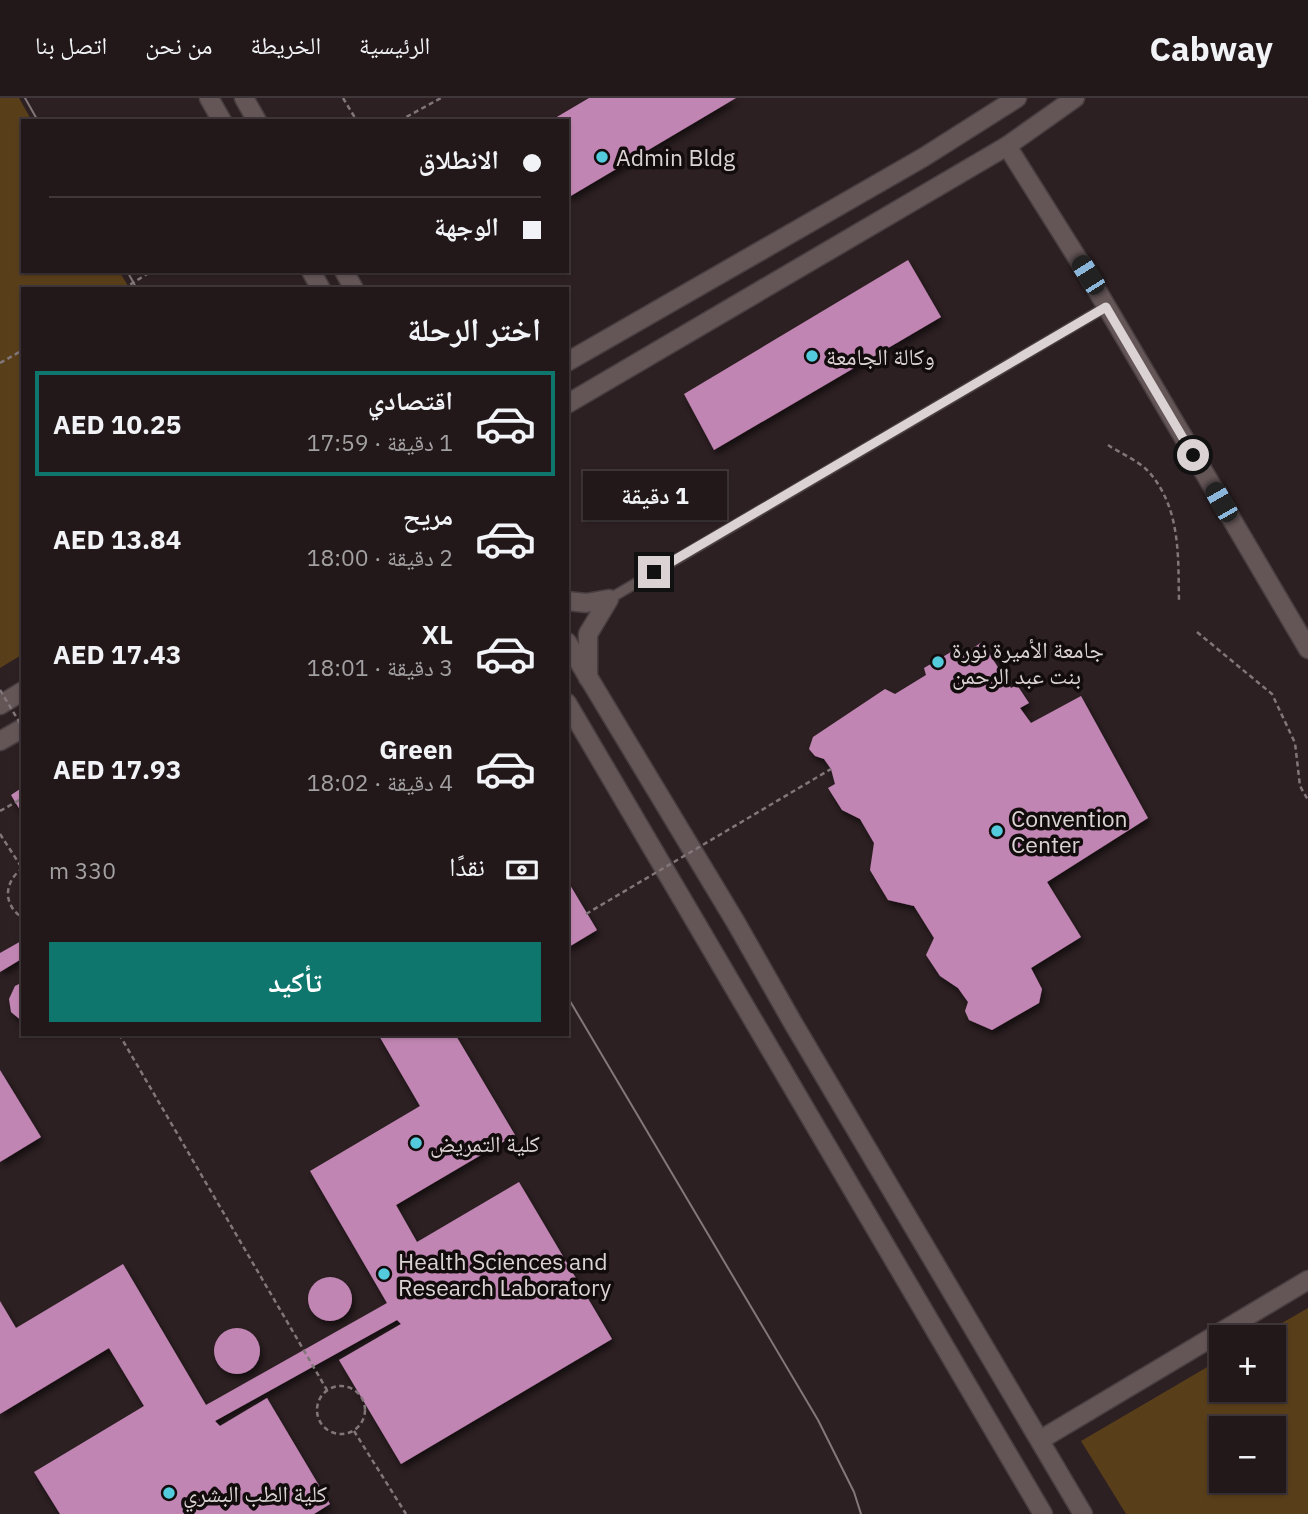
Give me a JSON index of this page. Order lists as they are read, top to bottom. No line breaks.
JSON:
{"places":["Admin Bldg","وكالة الجامعة","جامعة الأميرة نورة بنت عبد الرحمن","Convention Center","كلية التمريض","Health Sciences and Research Laboratory","كلية الطب البشري"],"page":{"header":"Cabway","nav":["الرئيسية","الخريطة","من نحن","اتصل بنا"],"banner":["الانطلاق","الوجهة"],"heading":"اختر الرحلة","list":[{"name":"اقتصادي","note":"1 دقيقة · 17:59","value":"AED 10.25"},{"name":"مريح","note":"2 دقيقة · 18:00","value":"AED 13.84"},{"name":"XL","note":"3 دقيقة · 18:01","value":"AED 17.43"},{"name":"Green","note":"4 دقيقة · 18:02","value":"AED 17.93"}],"bubble":"1 دقيقة","pay":["نقدًا","330 m"],"buttons":"تأكيد","map_buttons":["+","−"]}}
